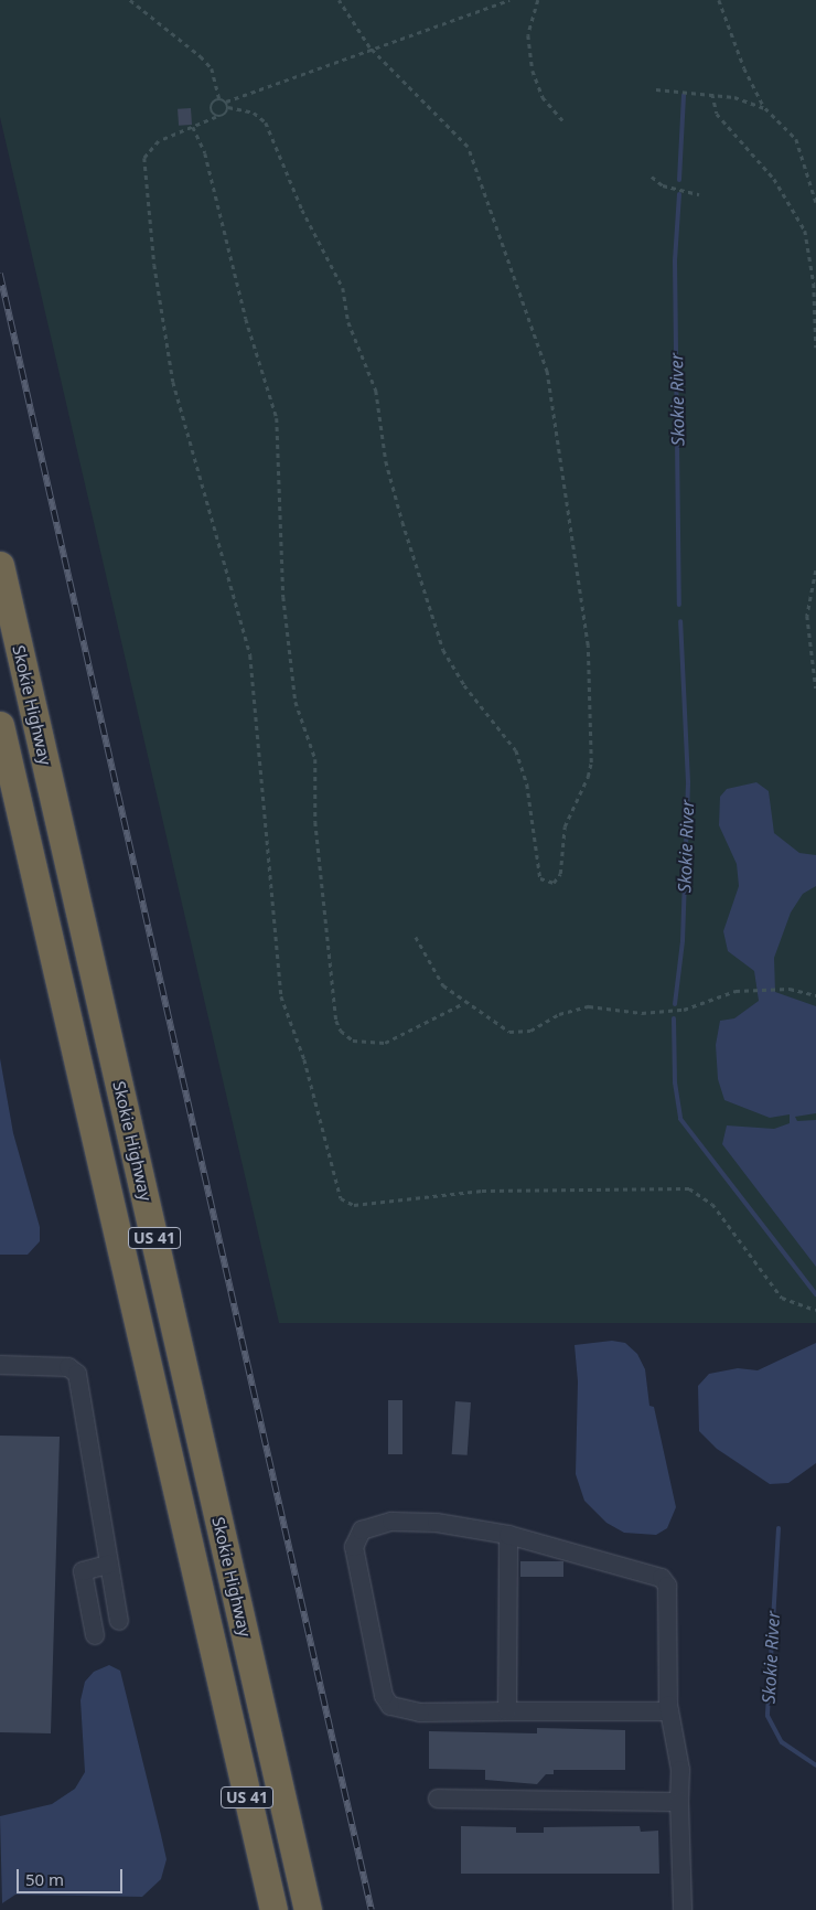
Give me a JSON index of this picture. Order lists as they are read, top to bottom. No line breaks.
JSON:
{"streets":{"highway":["Skokie Highway","US 41"]},"water":["Skokie River"],"scale_bar":"50 m"}
